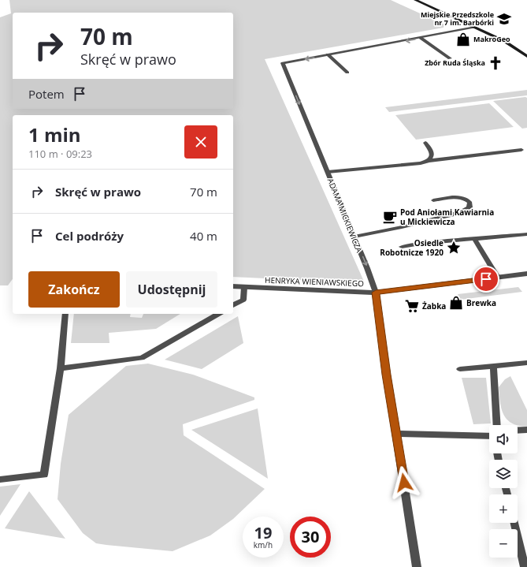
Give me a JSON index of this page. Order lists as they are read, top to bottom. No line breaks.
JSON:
{"streets":{"street":["ADAMA MICKIEWICZA","HENRYKA WIENIAWSKIEGO"]},"crossings":[["ADAMA MICKIEWICZA","HENRYKA WIENIAWSKIEGO"]],"places":{"school or university":["Miejskie Przedszkole nr 7 im. Barbórki"],"shop":["MakroGeo","Brewka"],"church":["Zbór Ruda Śląska"],"cafe":["Pod Aniołami Kawiarnia u Mickiewicza"],"place":["Osiedle Robotnicze 1920"],"supermarket":["Żabka"]},"page":{"turn":["70 m","Skręć w prawo"],"then":"Potem","heading":["1 min","110 m · 09:23"],"list":[{"name":"Skręć w prawo","value":"70 m"},{"name":"Cel podróży","value":"40 m"}],"buttons":["Zakończ","Udostępnij"],"map_buttons":["+","−"],"speed":"19 km/h","limit":"30"}}
